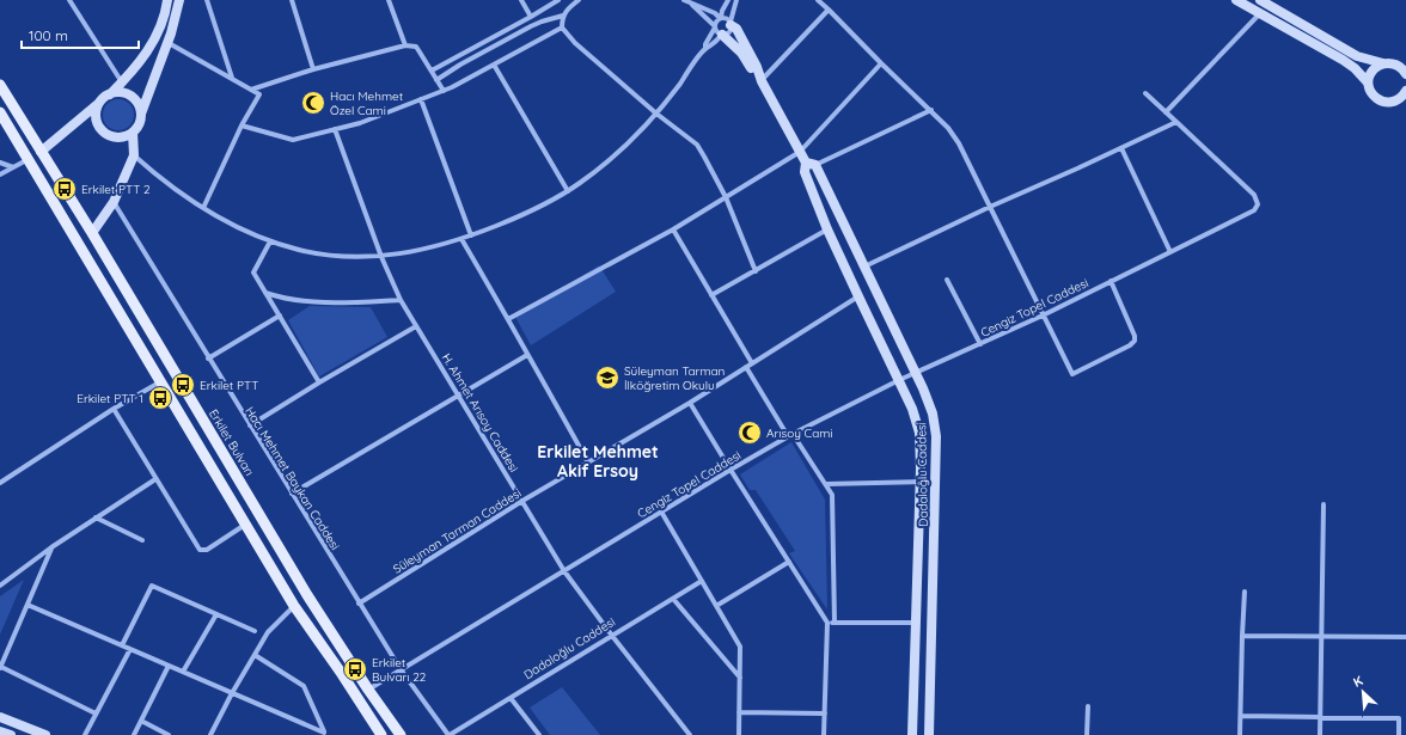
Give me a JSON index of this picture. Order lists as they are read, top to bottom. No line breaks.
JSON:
{"streets":{"main road":["Erkilet Bulvarı"],"street":["Cengiz Topel Caddesi","H. Ahmet Arısoy Caddesi","Dadaloğlu Caddesi","Hacı Mehmet Baykan Caddesi","Süleyman Tarman Caddesi"]},"crossings":[["Cengiz Topel Caddesi","H. Ahmet Arısoy Caddesi"],["Cengiz Topel Caddesi","Erkilet Bulvarı"],["Cengiz Topel Caddesi","Dadaloğlu Caddesi"],["Cengiz Topel Caddesi","Hacı Mehmet Baykan Caddesi"],["H. Ahmet Arısoy Caddesi","Dadaloğlu Caddesi"],["H. Ahmet Arısoy Caddesi","Süleyman Tarman Caddesi"],["Dadaloğlu Caddesi","Hacı Mehmet Baykan Caddesi"],["Dadaloğlu Caddesi","Süleyman Tarman Caddesi"],["Hacı Mehmet Baykan Caddesi","Süleyman Tarman Caddesi"]],"districts":["Erkilet Mehmet Akif Ersoy"],"places":{"mosque":["Hacı Mehmet Özel Cami","Arısoy Cami"],"bus stop":["Erkilet PTT 2","Erkilet PTT","Erkilet PTT 1","Erkilet Bulvarı 22"],"school or university":["Süleyman Tarman İlköğretim Okulu"]},"scale_bar":"100 m","north":"top left"}
